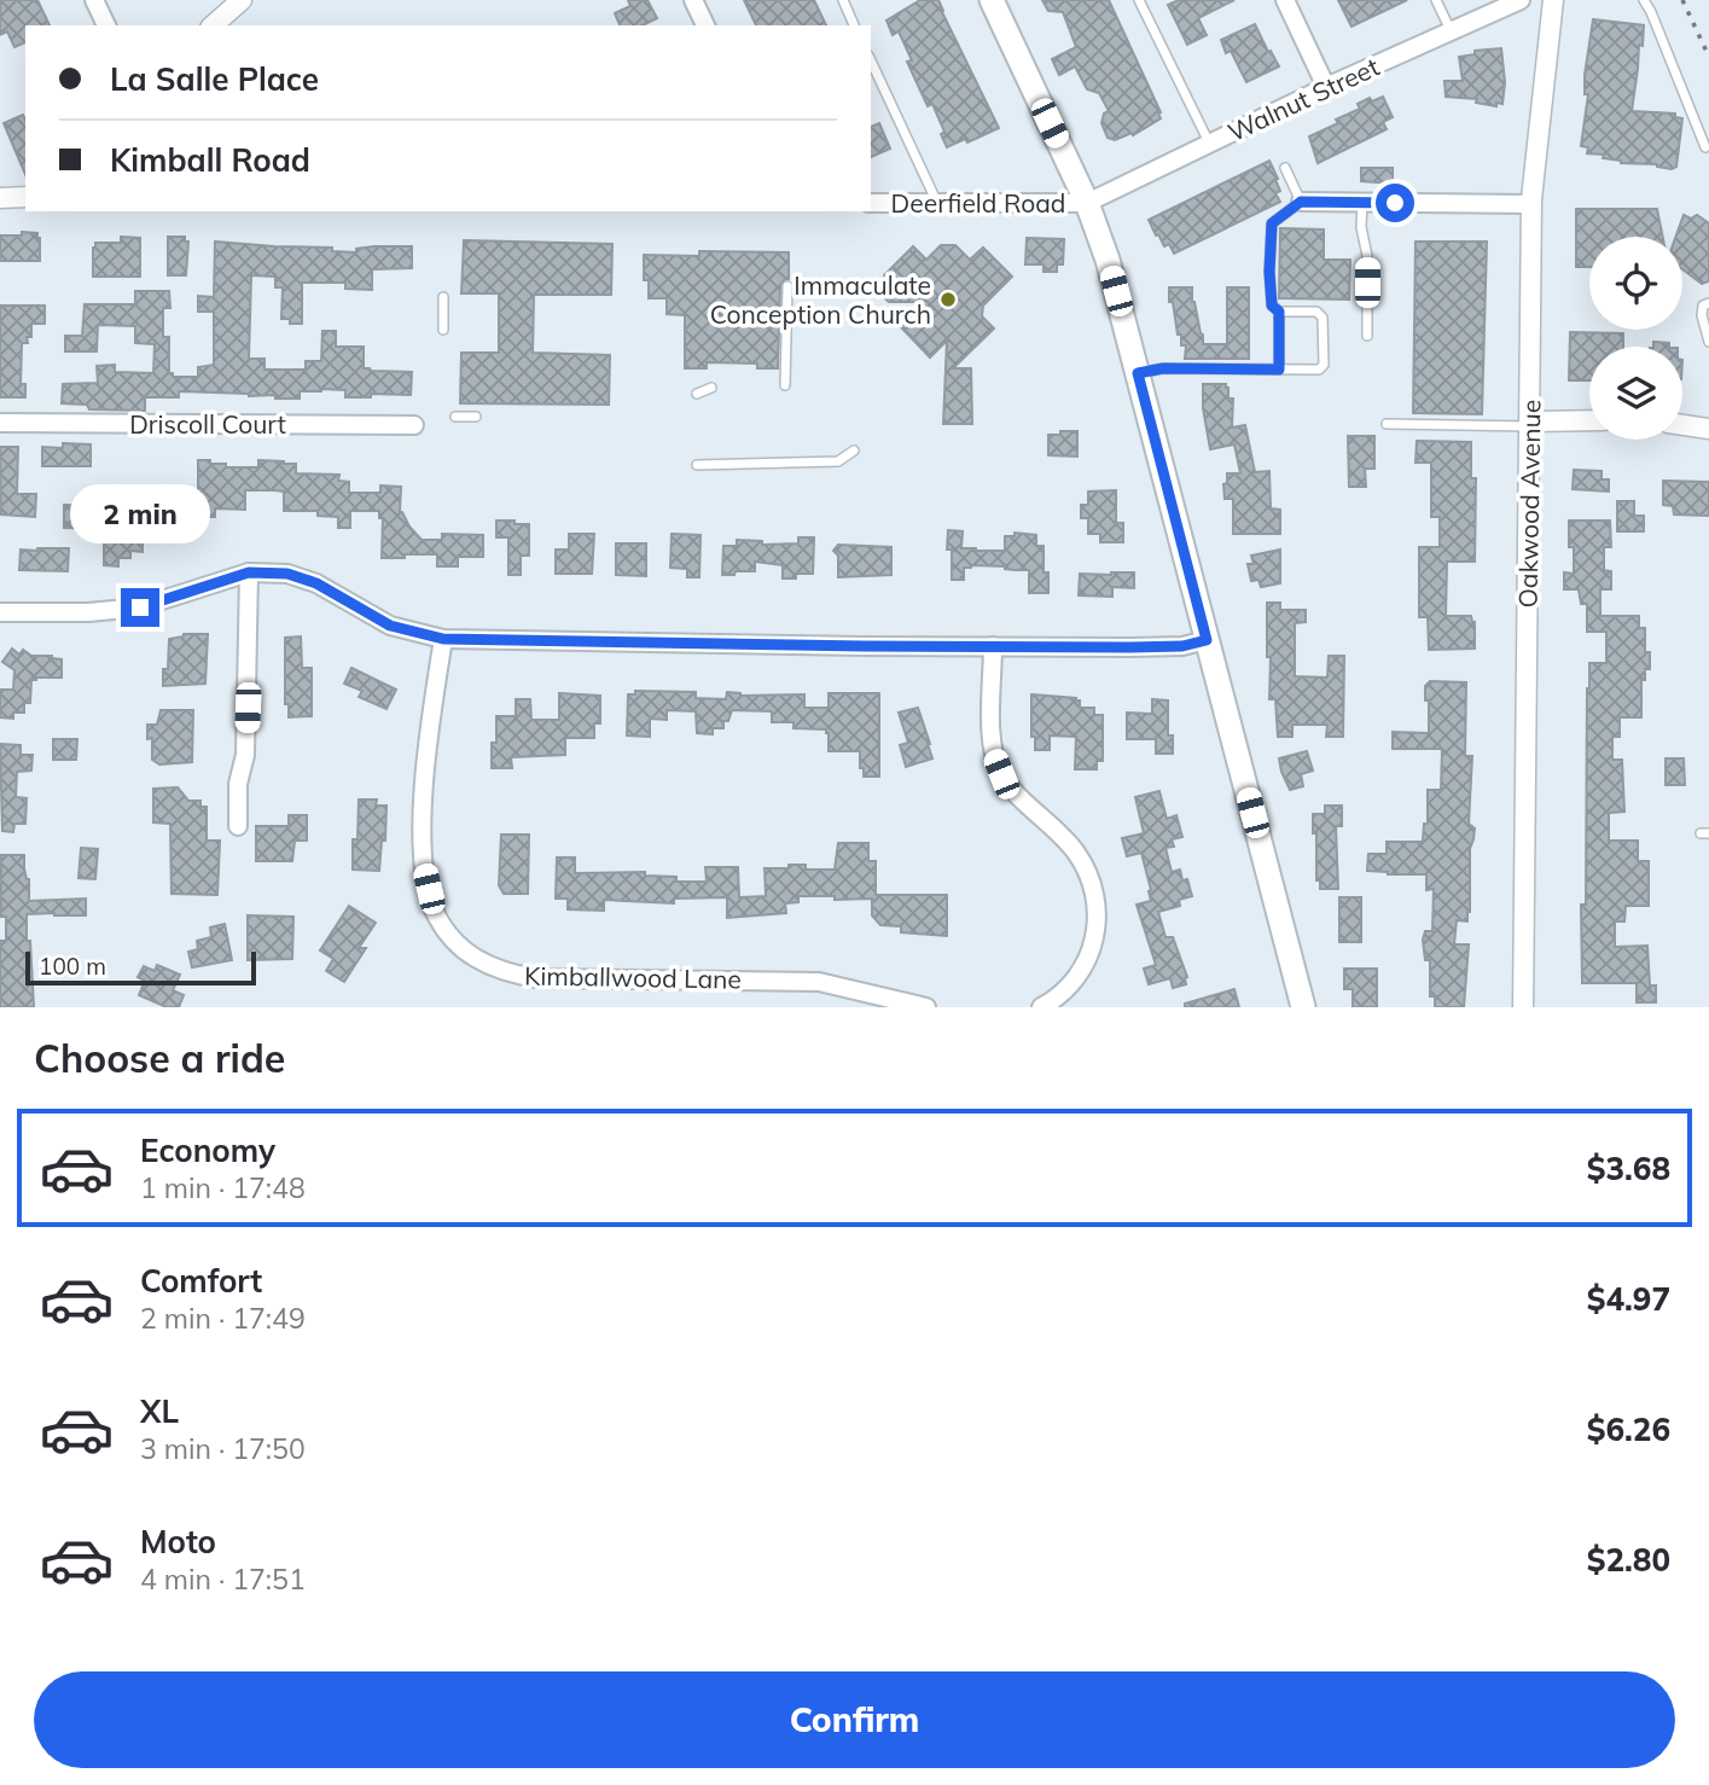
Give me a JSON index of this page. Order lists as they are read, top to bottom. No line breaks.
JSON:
{"streets":{"street":["Walnut Street","Deerfield Road","Driscoll Court","Oakwood Avenue","Kimballwood Lane"]},"crossings":[["Walnut Street","Deerfield Road"]],"places":["Immaculate Conception Church"],"scale_bar":"100 m","page":{"banner":["La Salle Place","Kimball Road"],"bubble":"2 min","scale":"100 m","heading":"Choose a ride","list":[{"name":"Economy","note":"1 min · 17:48","value":"$3.68"},{"name":"Comfort","note":"2 min · 17:49","value":"$4.97"},{"name":"XL","note":"3 min · 17:50","value":"$6.26"},{"name":"Moto","note":"4 min · 17:51","value":"$2.80"}],"buttons":"Confirm"}}
